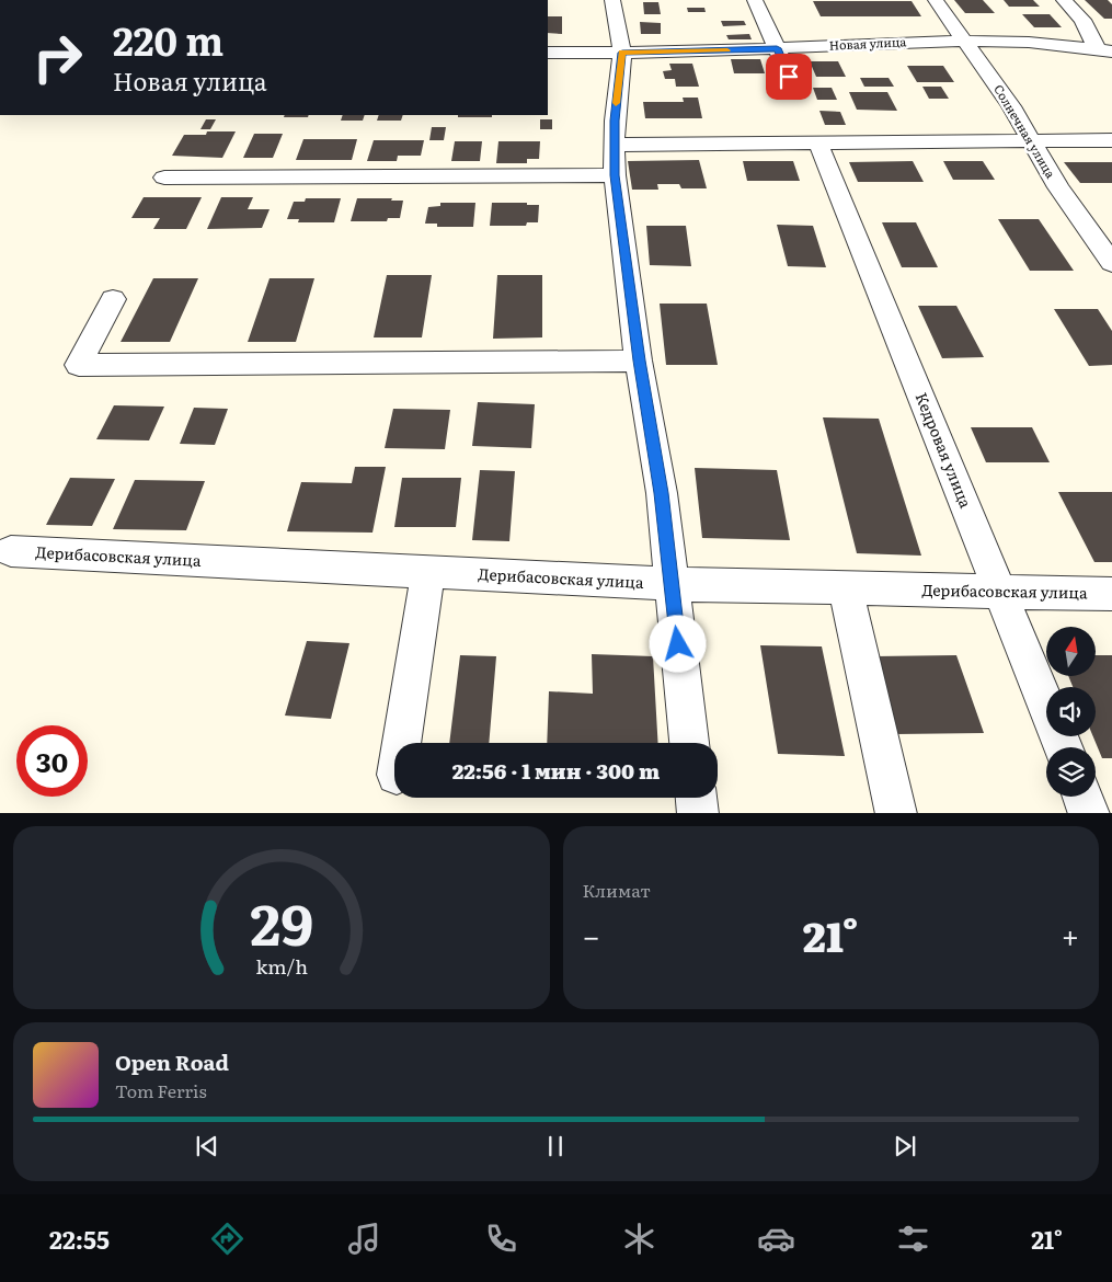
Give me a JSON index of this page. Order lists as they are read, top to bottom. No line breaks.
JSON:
{"streets":{"street":["Новая улица","Солнечная улица","Кедровая улица","Дерибасовская улица"]},"crossings":[["Новая улица","Солнечная улица"],["Кедровая улица","Дерибасовская улица"]],"north":"top","page":{"turn":["220 m","Новая улица"],"limit":"30","trip":"22:56 · 1 мин · 300 m","tile":"Климат","heat":["−","21°","+"],"song":["Open Road","Tom Ferris"],"tabs":["22:55","21°"],"gauge":["29","km/h"]}}
